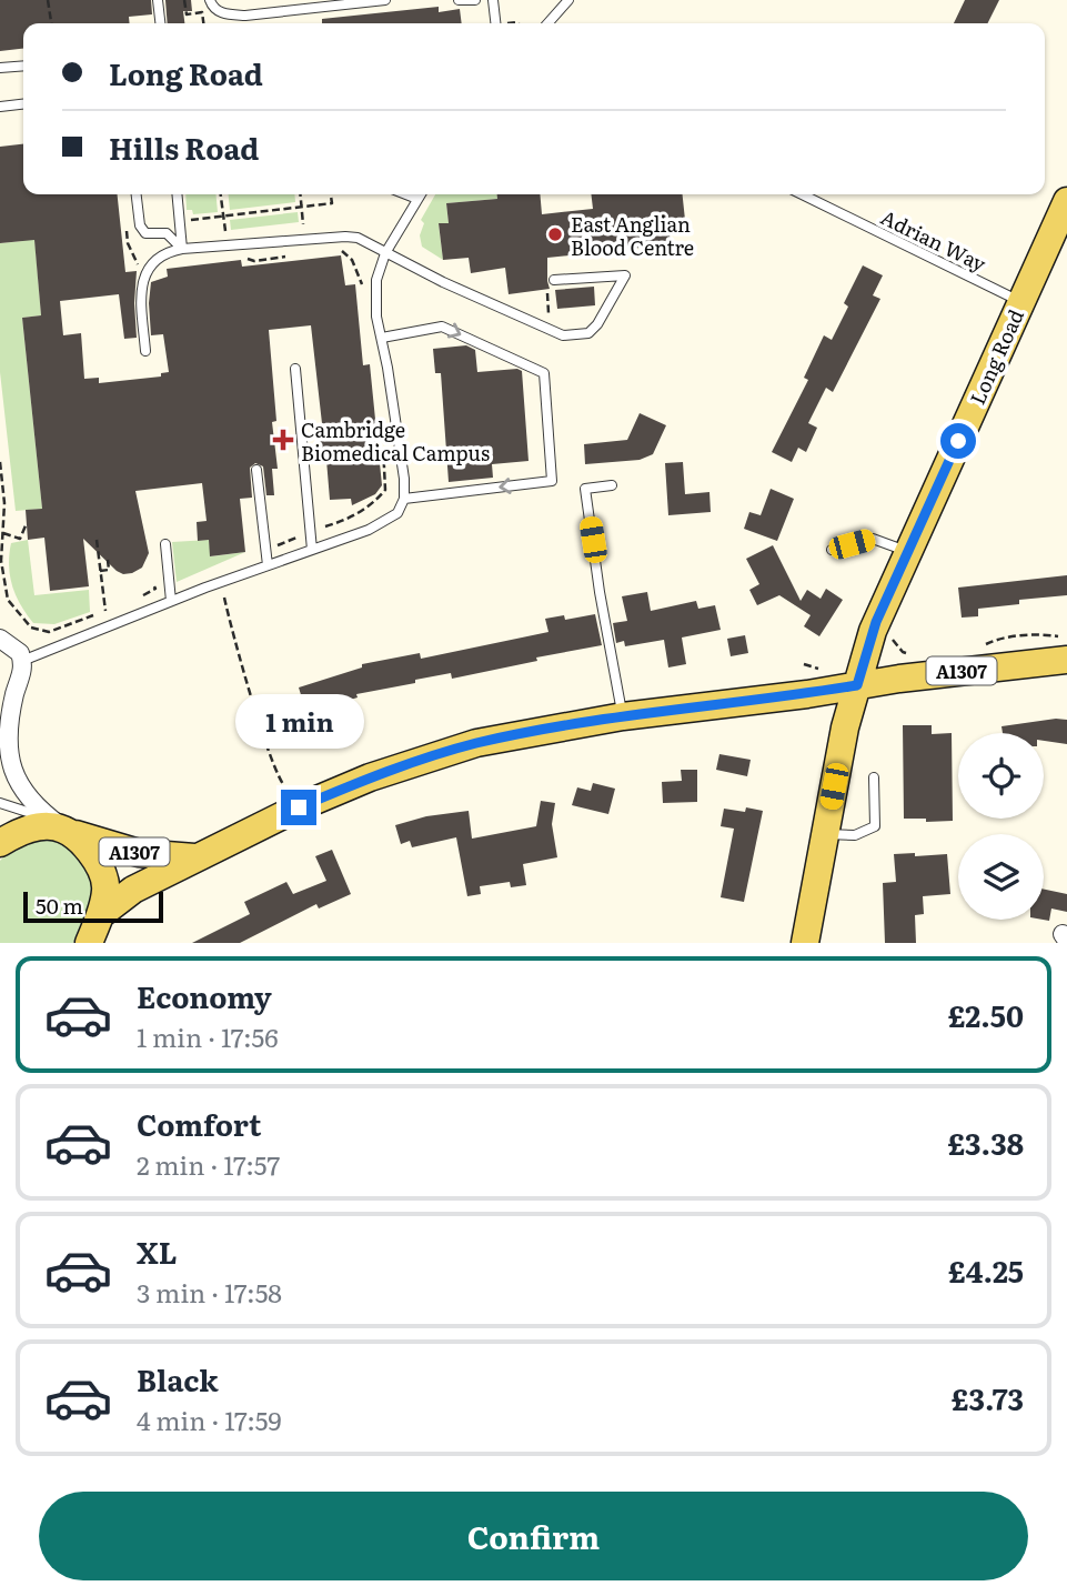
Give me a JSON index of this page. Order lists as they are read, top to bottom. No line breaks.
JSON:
{"streets":{"main road":["Long Road","A1307"],"lane":["Adrian Way"]},"crossings":[["Adrian Way","Long Road"],["Long Road","A1307"]],"places":{"other":["East Anglian Blood Centre"],"health":["Cambridge Biomedical Campus"]},"scale_bar":"50 m","page":{"banner":["Long Road","Hills Road"],"bubble":"1 min","scale":"50 m","list":[{"name":"Economy","note":"1 min · 17:56","value":"£2.50"},{"name":"Comfort","note":"2 min · 17:57","value":"£3.38"},{"name":"XL","note":"3 min · 17:58","value":"£4.25"},{"name":"Black","note":"4 min · 17:59","value":"£3.73"}],"buttons":"Confirm"}}
